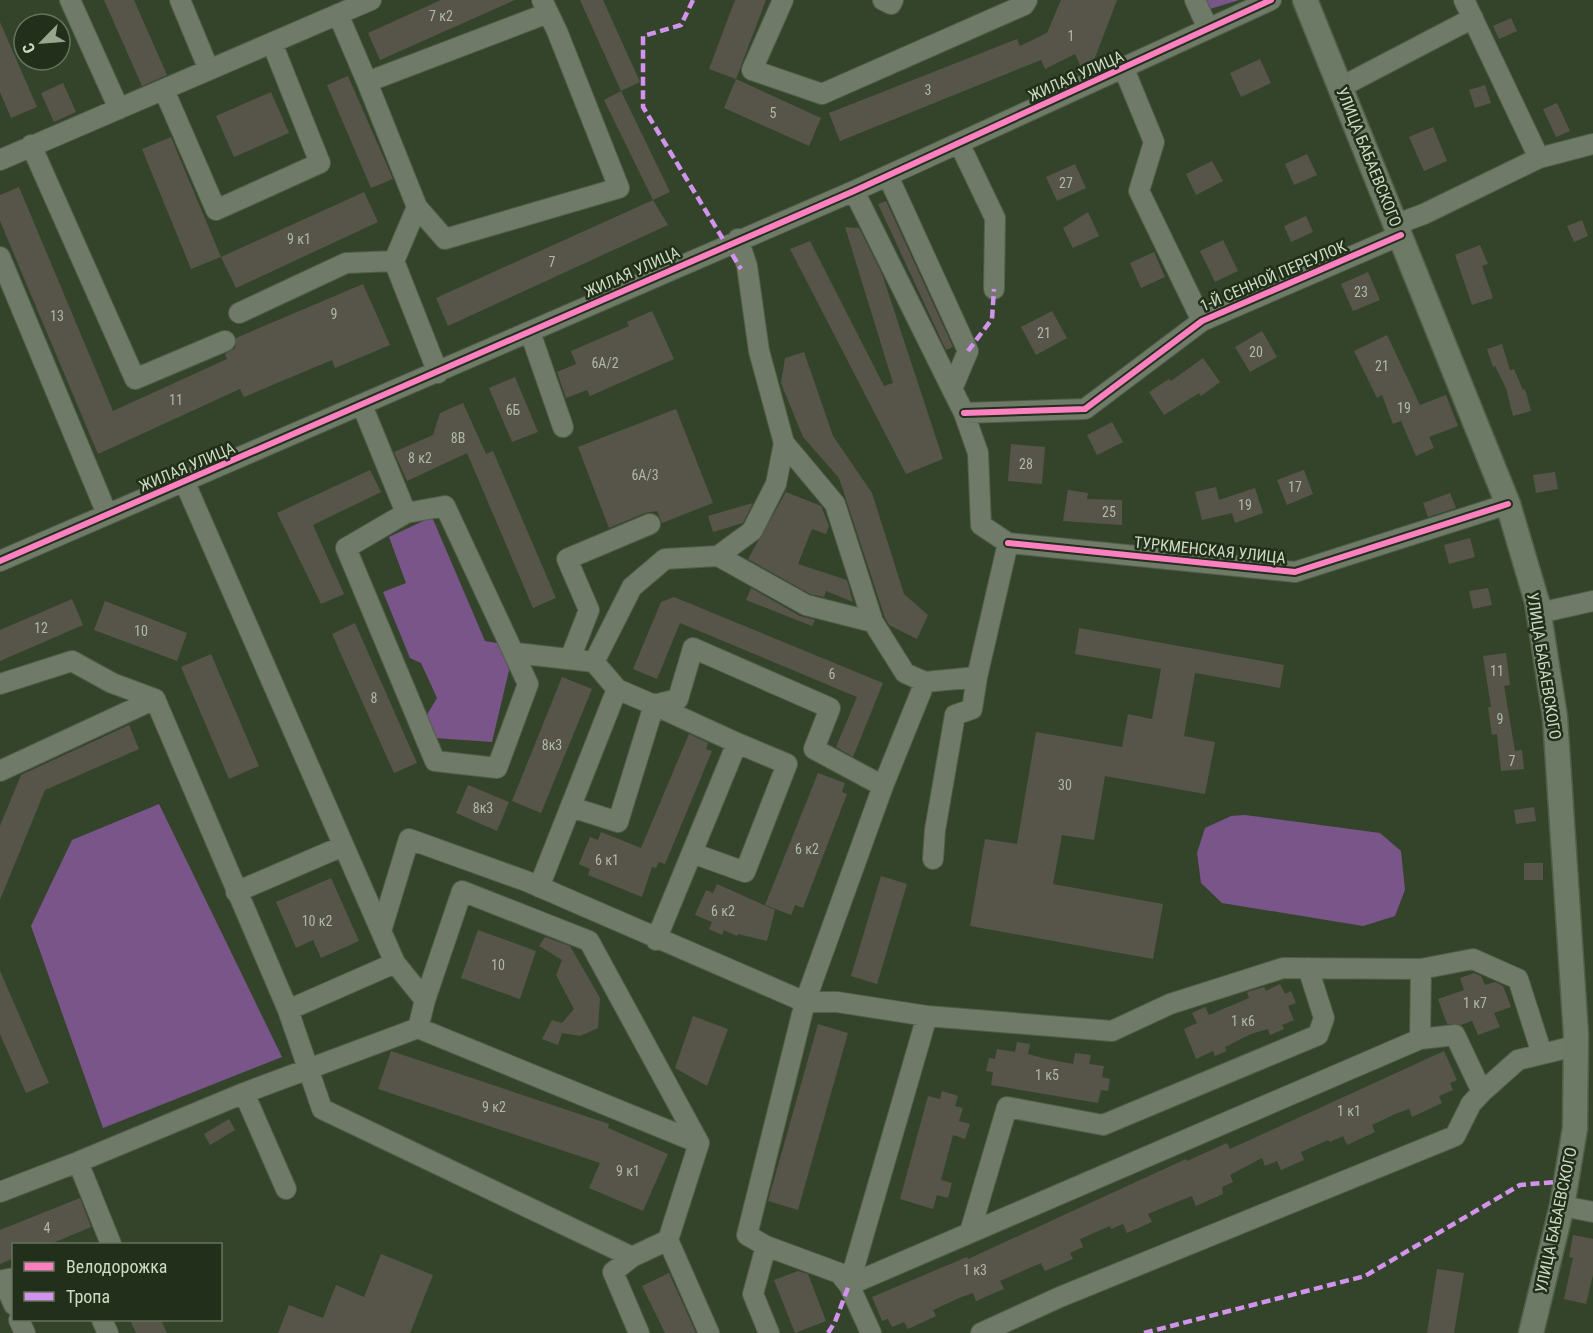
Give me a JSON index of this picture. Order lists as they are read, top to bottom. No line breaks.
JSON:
{"streets":{"main road":["УЛИЦА БАБАЕВСКОГО"],"street":["ЖИЛАЯ УЛИЦА","1-Й СЕННОЙ ПЕРЕУЛОК","ТУРКМЕНСКАЯ УЛИЦА"]},"crossings":[["УЛИЦА БАБАЕВСКОГО","1-Й СЕННОЙ ПЕРЕУЛОК"],["УЛИЦА БАБАЕВСКОГО","ТУРКМЕНСКАЯ УЛИЦА"]],"house_numbers":["7 к2","1","3","5","27","9 к1","7","23","9","13","21","20","6А/2","21","11","19","6Б","8В","8 к2","28","6А/3","17","19","25","12","10","11","6","8","9","8к3","7","30","8к3","6 к2","6 к1","6 к2","10 к2","10","1 к7","1 к6","1 к5","9 к2","1 к1","9 к1","4","1 к3"],"legend":["Велодорожка","Тропа"],"north":"bottom left"}
